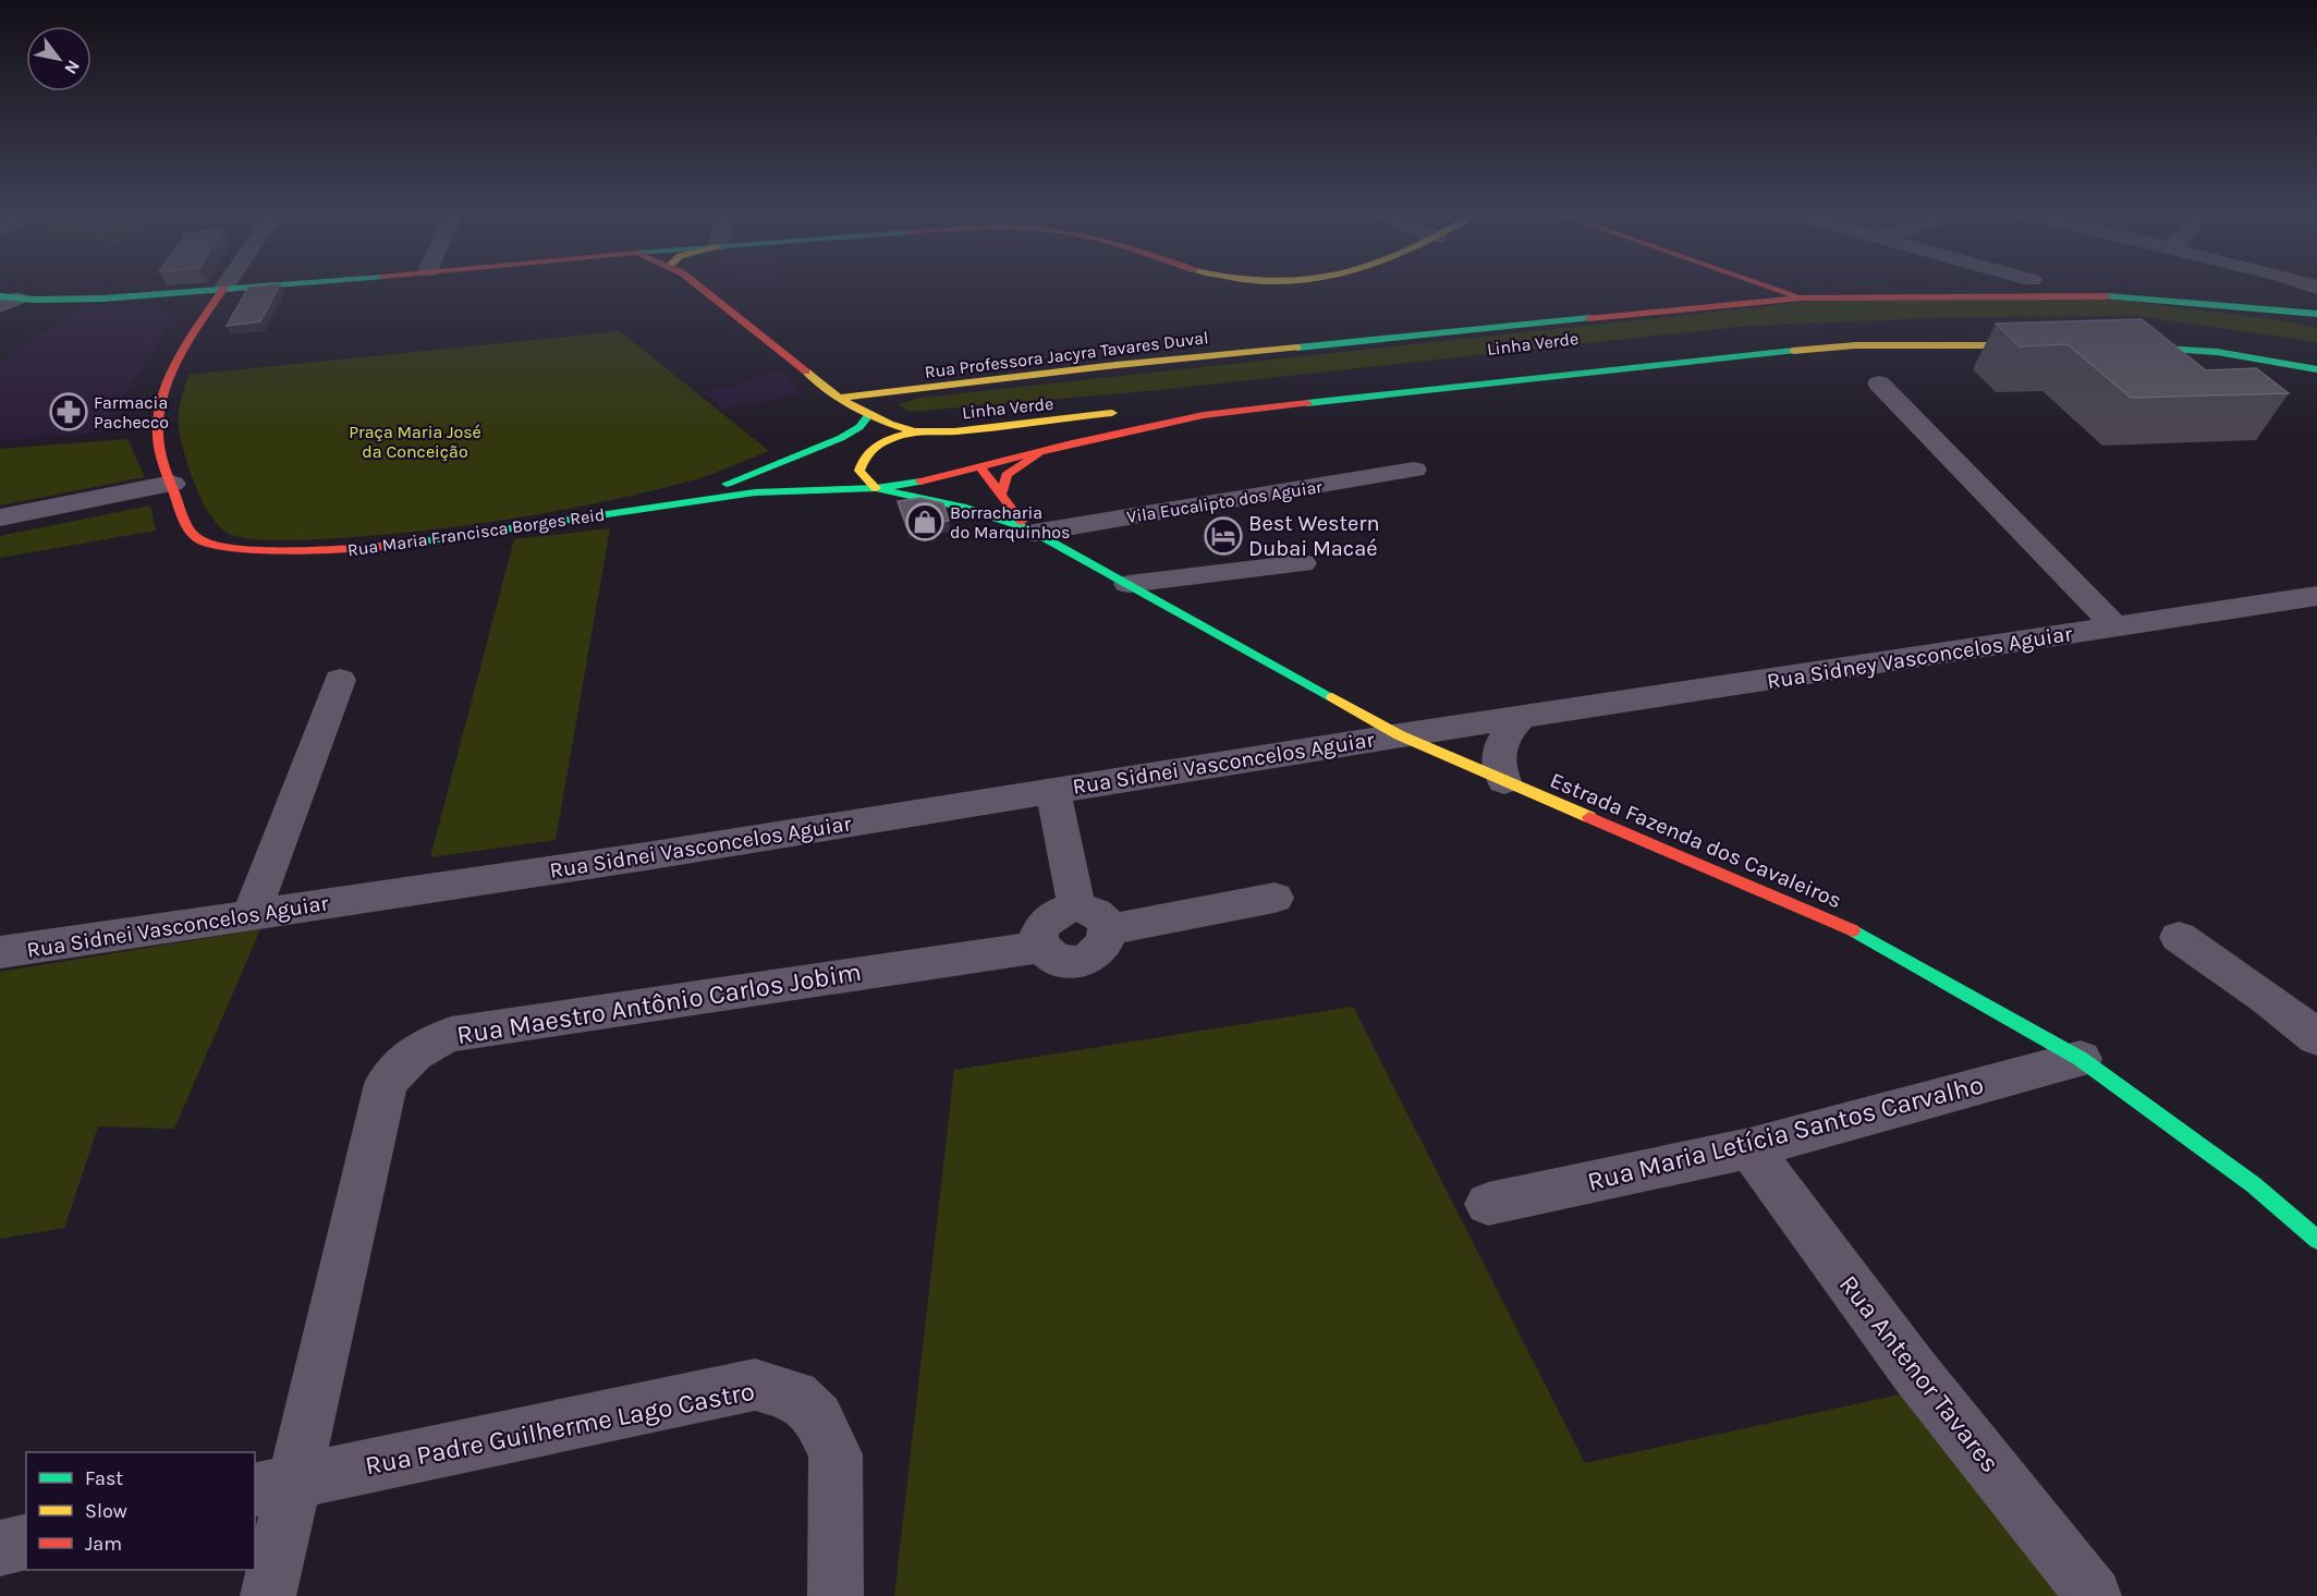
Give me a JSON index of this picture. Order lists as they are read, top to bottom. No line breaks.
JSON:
{"streets":{"main road":["Linha Verde","Rua Professora Jacyra Tavares Duval","Rua Maria Francisca Borges Reid","Estrada Fazenda dos Cavaleiros"],"street":["Vila Eucalipto dos Aguiar","Rua Sidney Vasconcelos Aguiar","Rua Sidnei Vasconcelos Aguiar","Rua Maestro Antônio Carlos Jobim","Rua Maria Letícia Santos Carvalho","Rua Antenor Tavares","Rua Padre Guilherme Lago Castro"]},"crossings":[["Linha Verde","Rua Professora Jacyra Tavares Duval"],["Linha Verde","Rua Maria Francisca Borges Reid"],["Linha Verde","Estrada Fazenda dos Cavaleiros"],["Vila Eucalipto dos Aguiar","Estrada Fazenda dos Cavaleiros"],["Rua Maria Francisca Borges Reid","Estrada Fazenda dos Cavaleiros"],["Rua Sidney Vasconcelos Aguiar","Rua Sidnei Vasconcelos Aguiar"],["Rua Sidney Vasconcelos Aguiar","Estrada Fazenda dos Cavaleiros"],["Rua Sidnei Vasconcelos Aguiar","Estrada Fazenda dos Cavaleiros"],["Estrada Fazenda dos Cavaleiros","Rua Maria Letícia Santos Carvalho"],["Rua Maestro Antônio Carlos Jobim","Rua Padre Guilherme Lago Castro"],["Rua Maria Letícia Santos Carvalho","Rua Antenor Tavares"]],"parks":["Praça Maria José da Conceição"],"places":{"pharmacy":["Farmacia Pachecco"],"shop":["Borracharia do Marquinhos"],"hotel":["Best Western Dubai Macaé"]},"legend":["Fast","Slow","Jam"],"north":"bottom right"}
